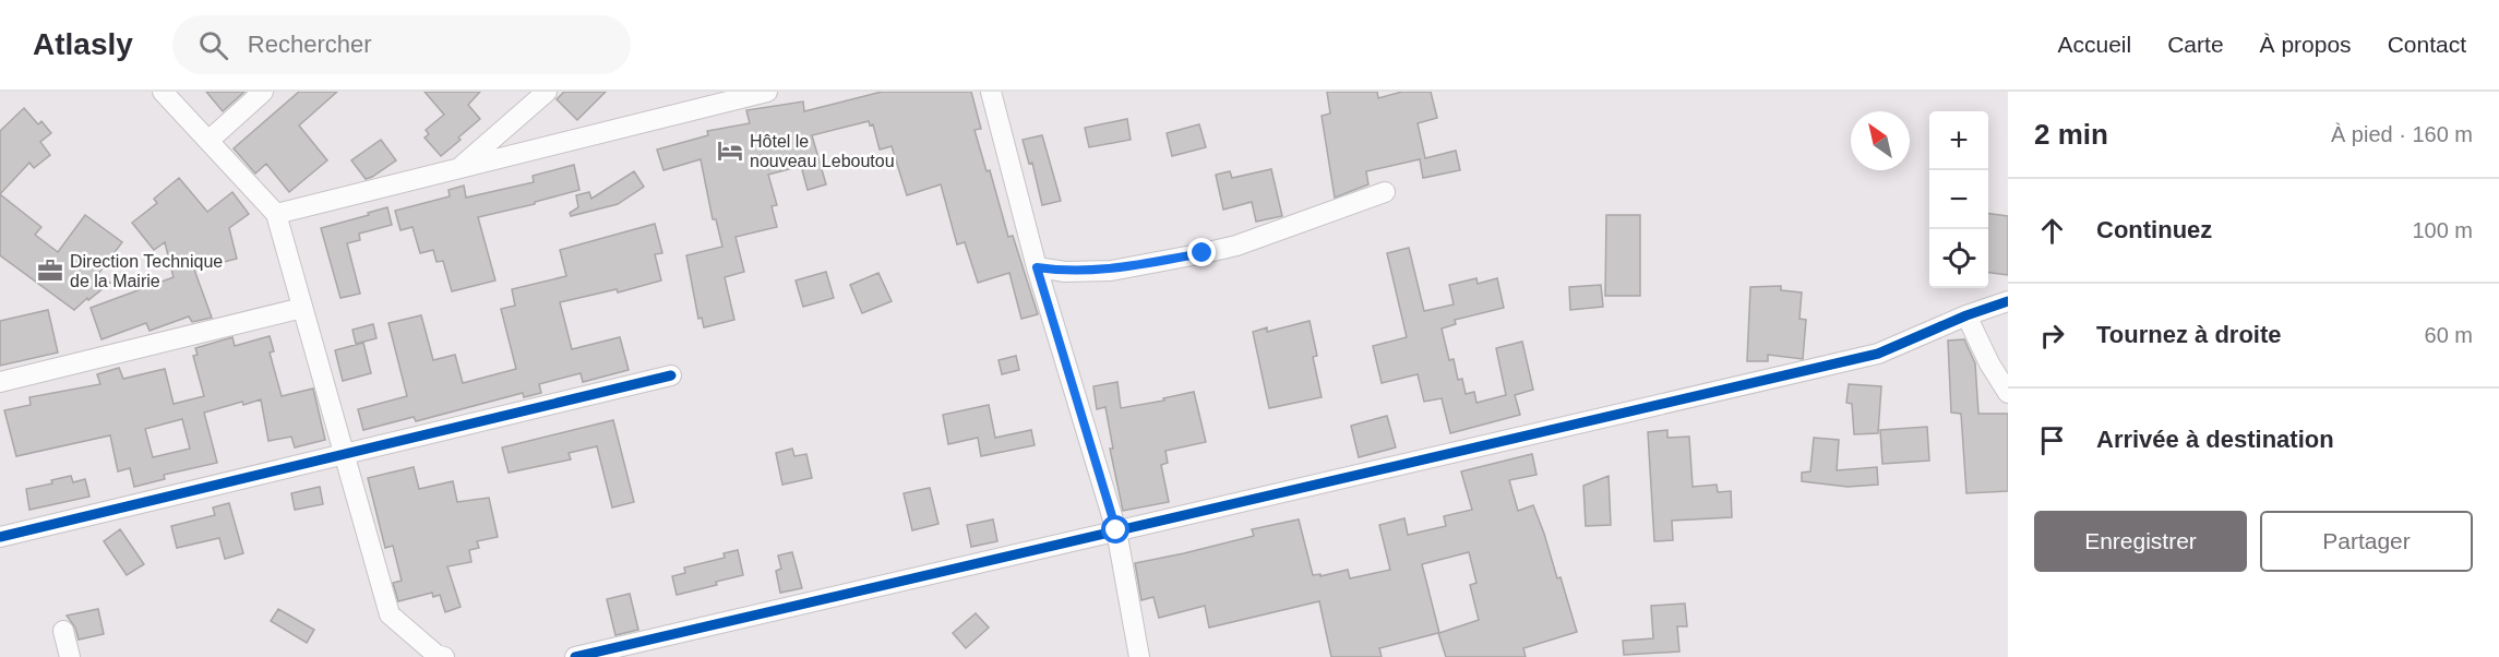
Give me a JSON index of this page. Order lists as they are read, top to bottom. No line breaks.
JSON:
{"places":{"hotel":["Hôtel le nouveau Leboutou"],"office":["Direction Technique de la Mairie"]},"north":"top left","page":{"header":"Atlasly","search":"Rechercher","nav":["Accueil","Carte","À propos","Contact"],"heading":["2 min","À pied · 160 m"],"map_buttons":["+","−"],"list":[["Continuez","100 m"],["Tournez à droite","60 m"],"Arrivée à destination"],"buttons":["Enregistrer","Partager"]}}
